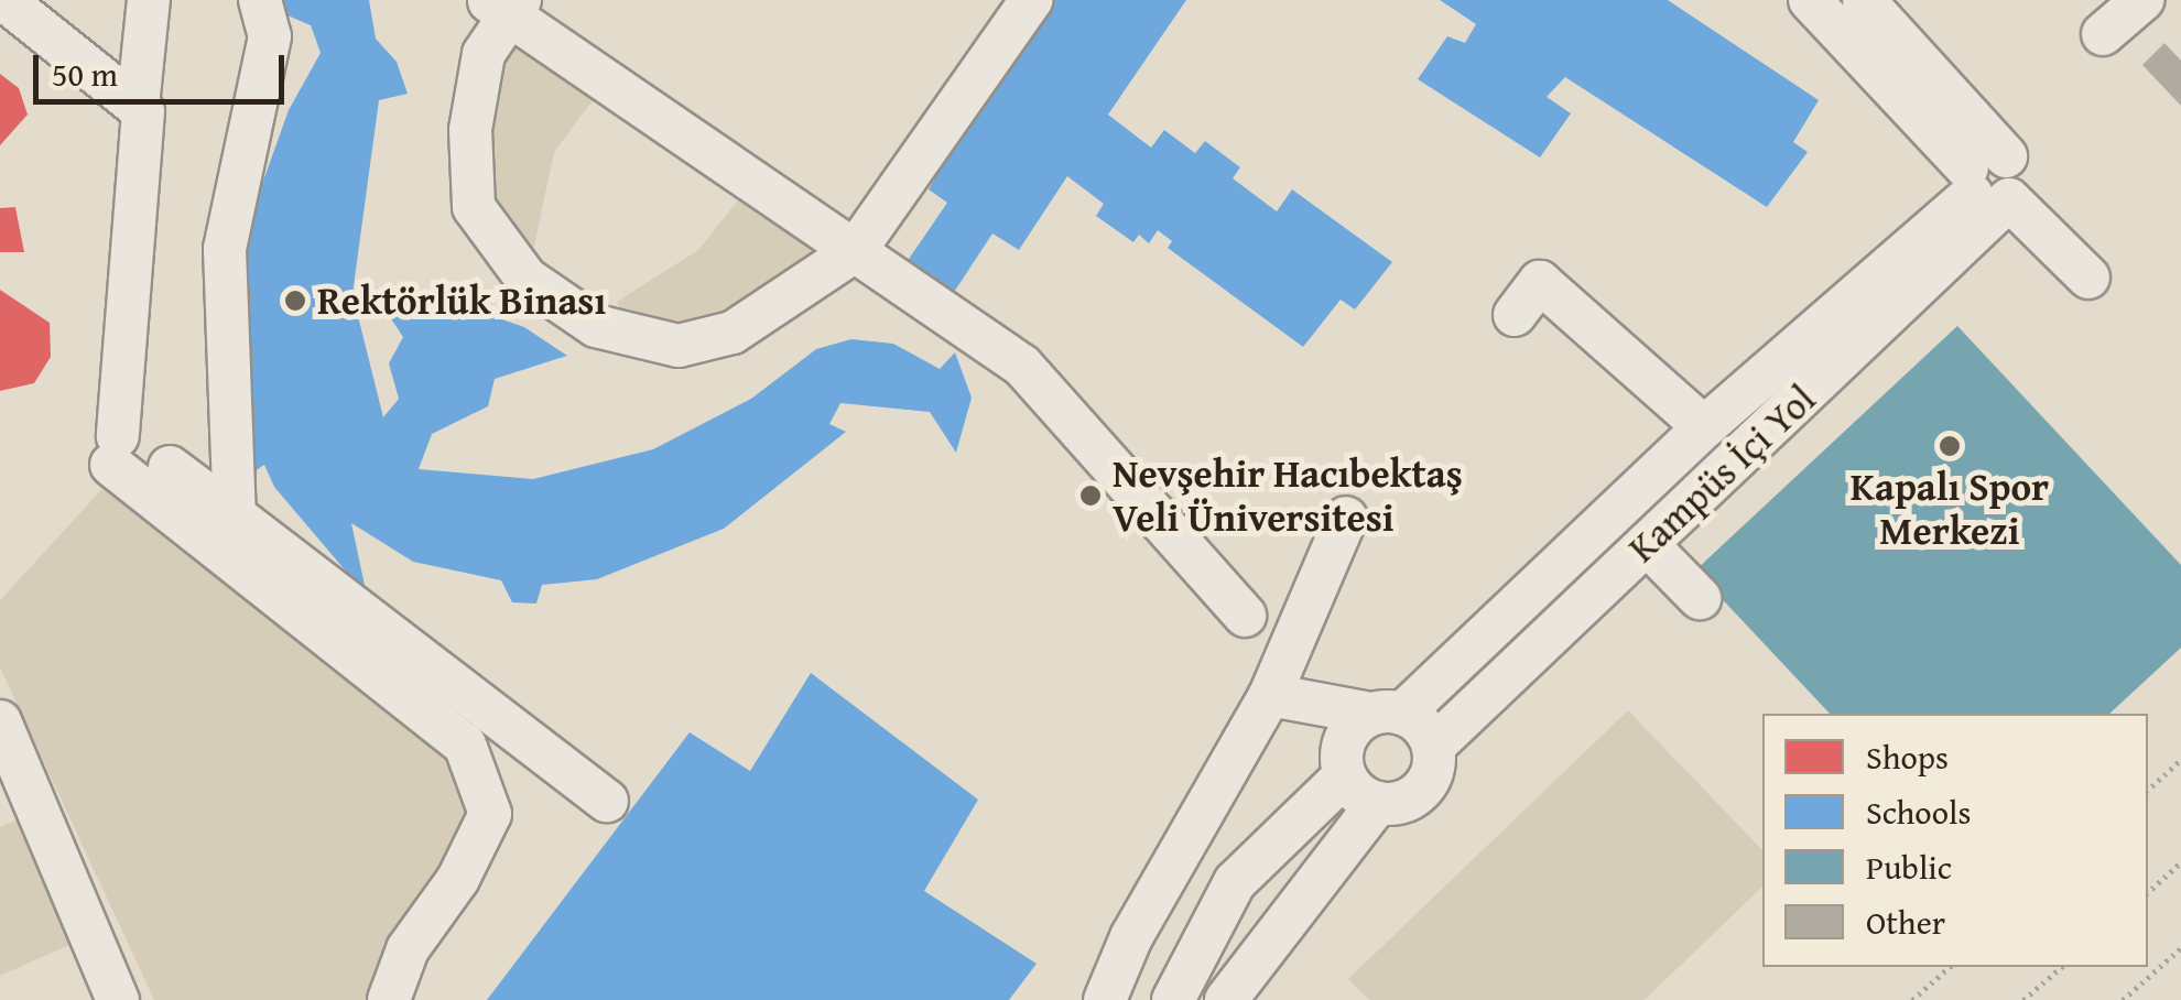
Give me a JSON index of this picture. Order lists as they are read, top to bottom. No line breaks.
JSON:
{"streets":{"street":["Kampüs İçi Yol"]},"places":["Rektörlük Binası","Kapalı Spor Merkezi","Nevşehir Hacıbektaş Veli Üniversitesi"],"legend":["Shops","Schools","Public","Other"],"scale_bar":"50 m"}
